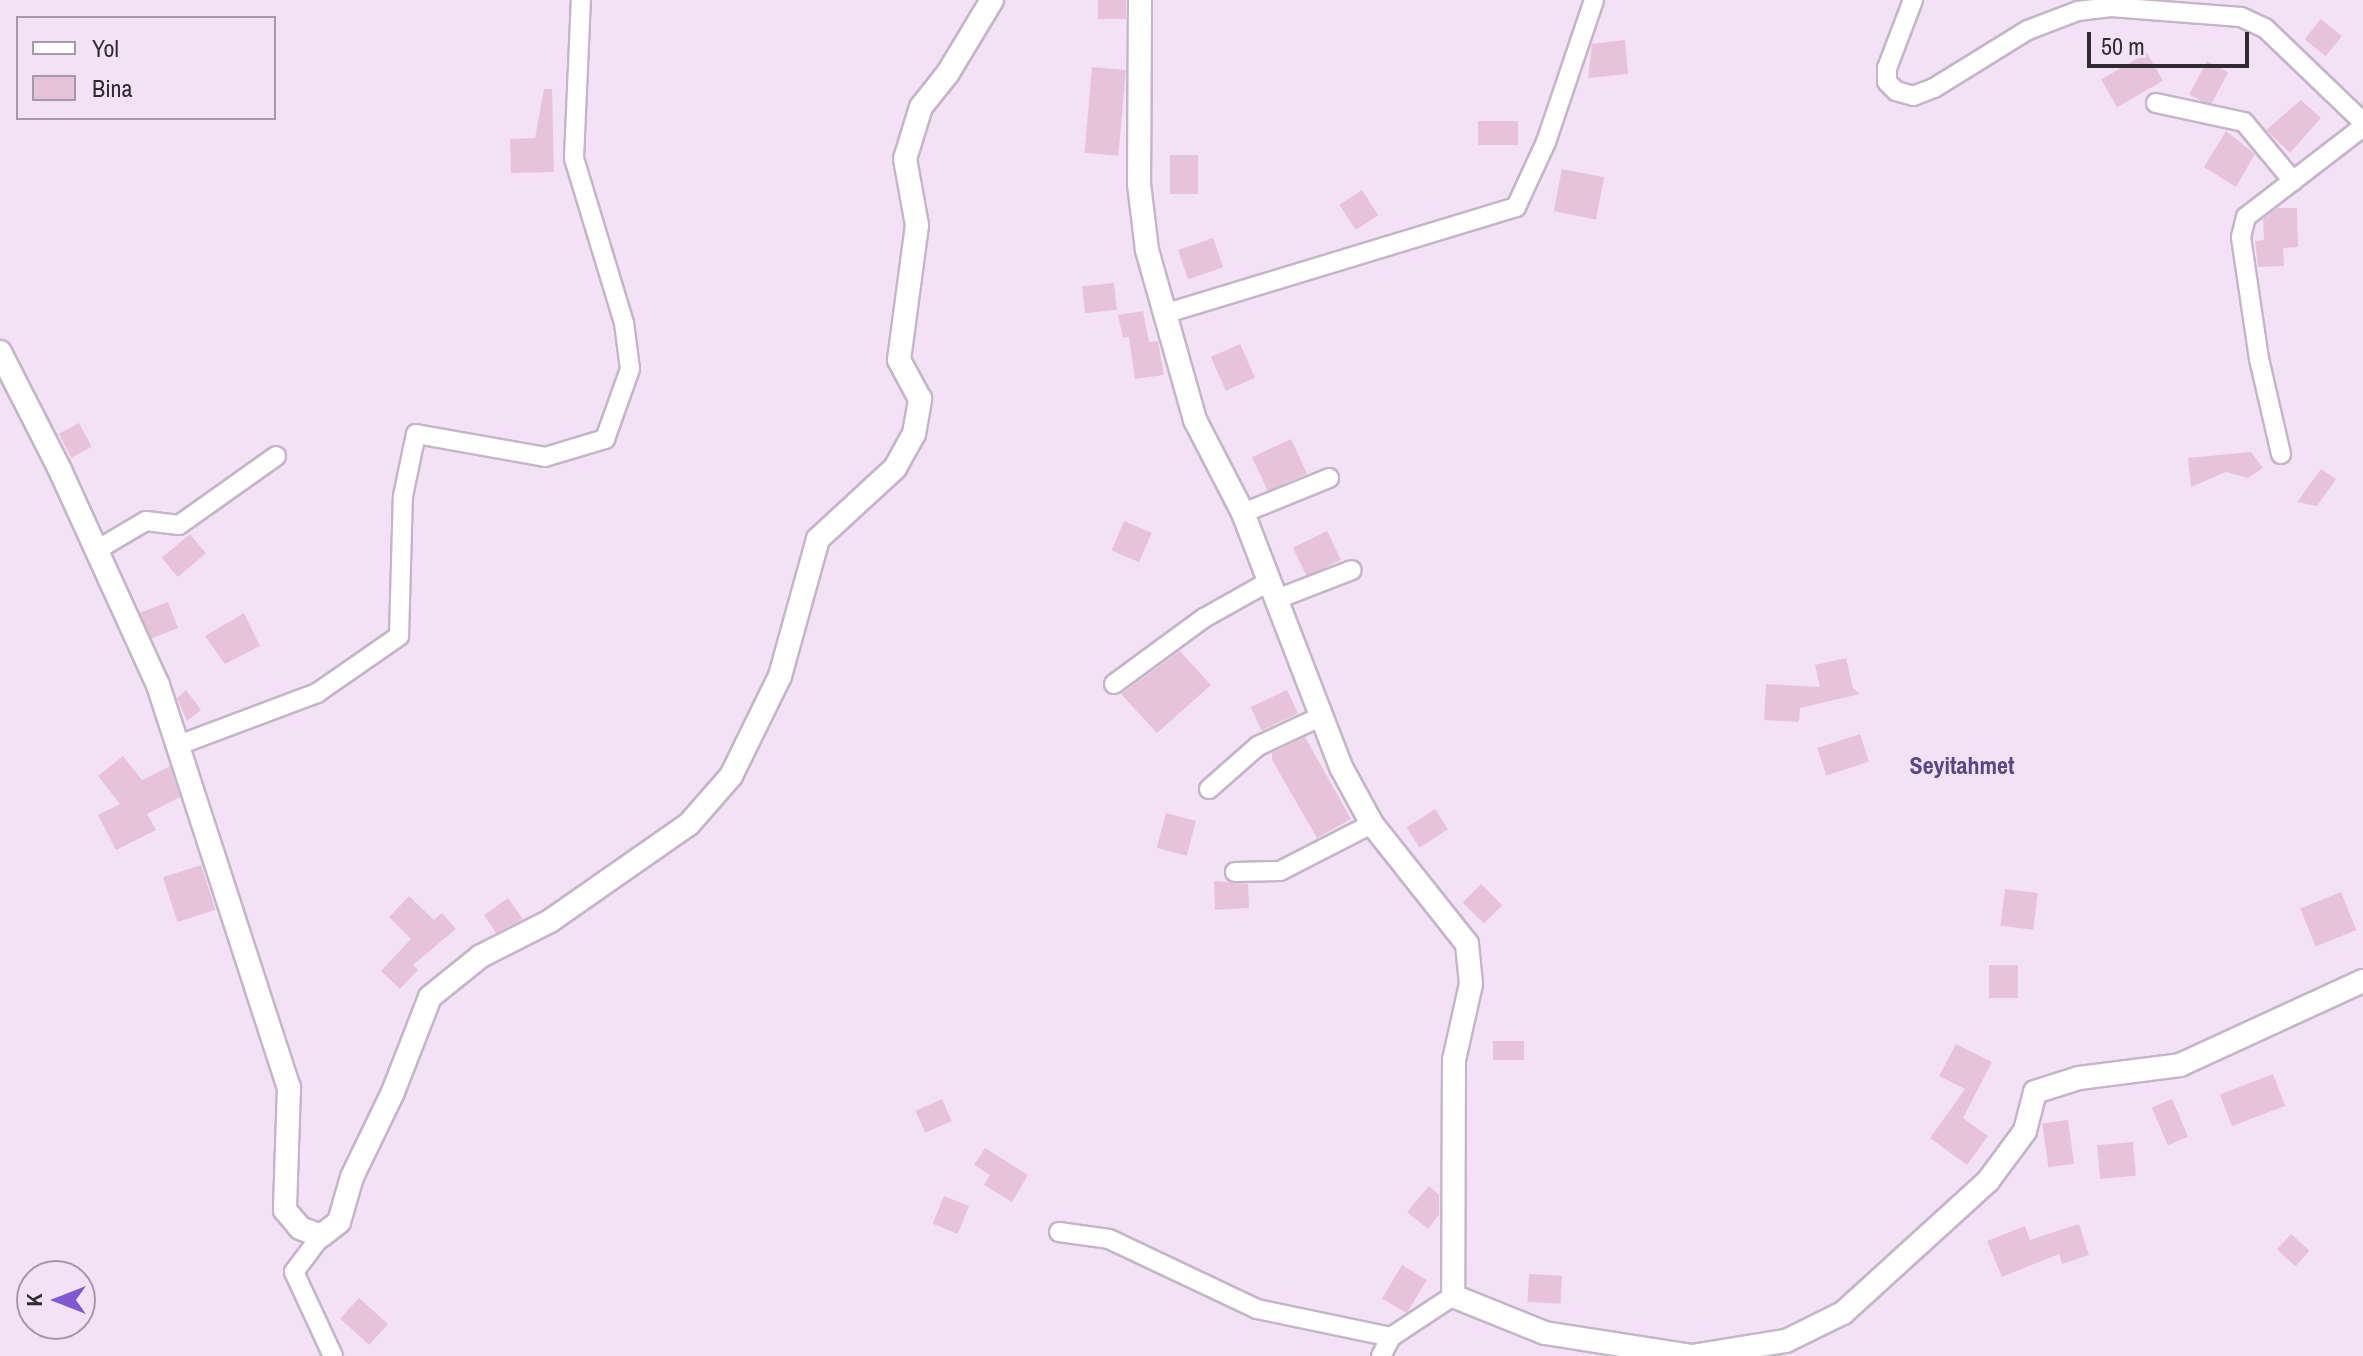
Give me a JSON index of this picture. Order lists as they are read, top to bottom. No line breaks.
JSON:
{"districts":["Seyitahmet"],"legend":["Yol","Bina"],"scale_bar":"50 m","north":"left"}
